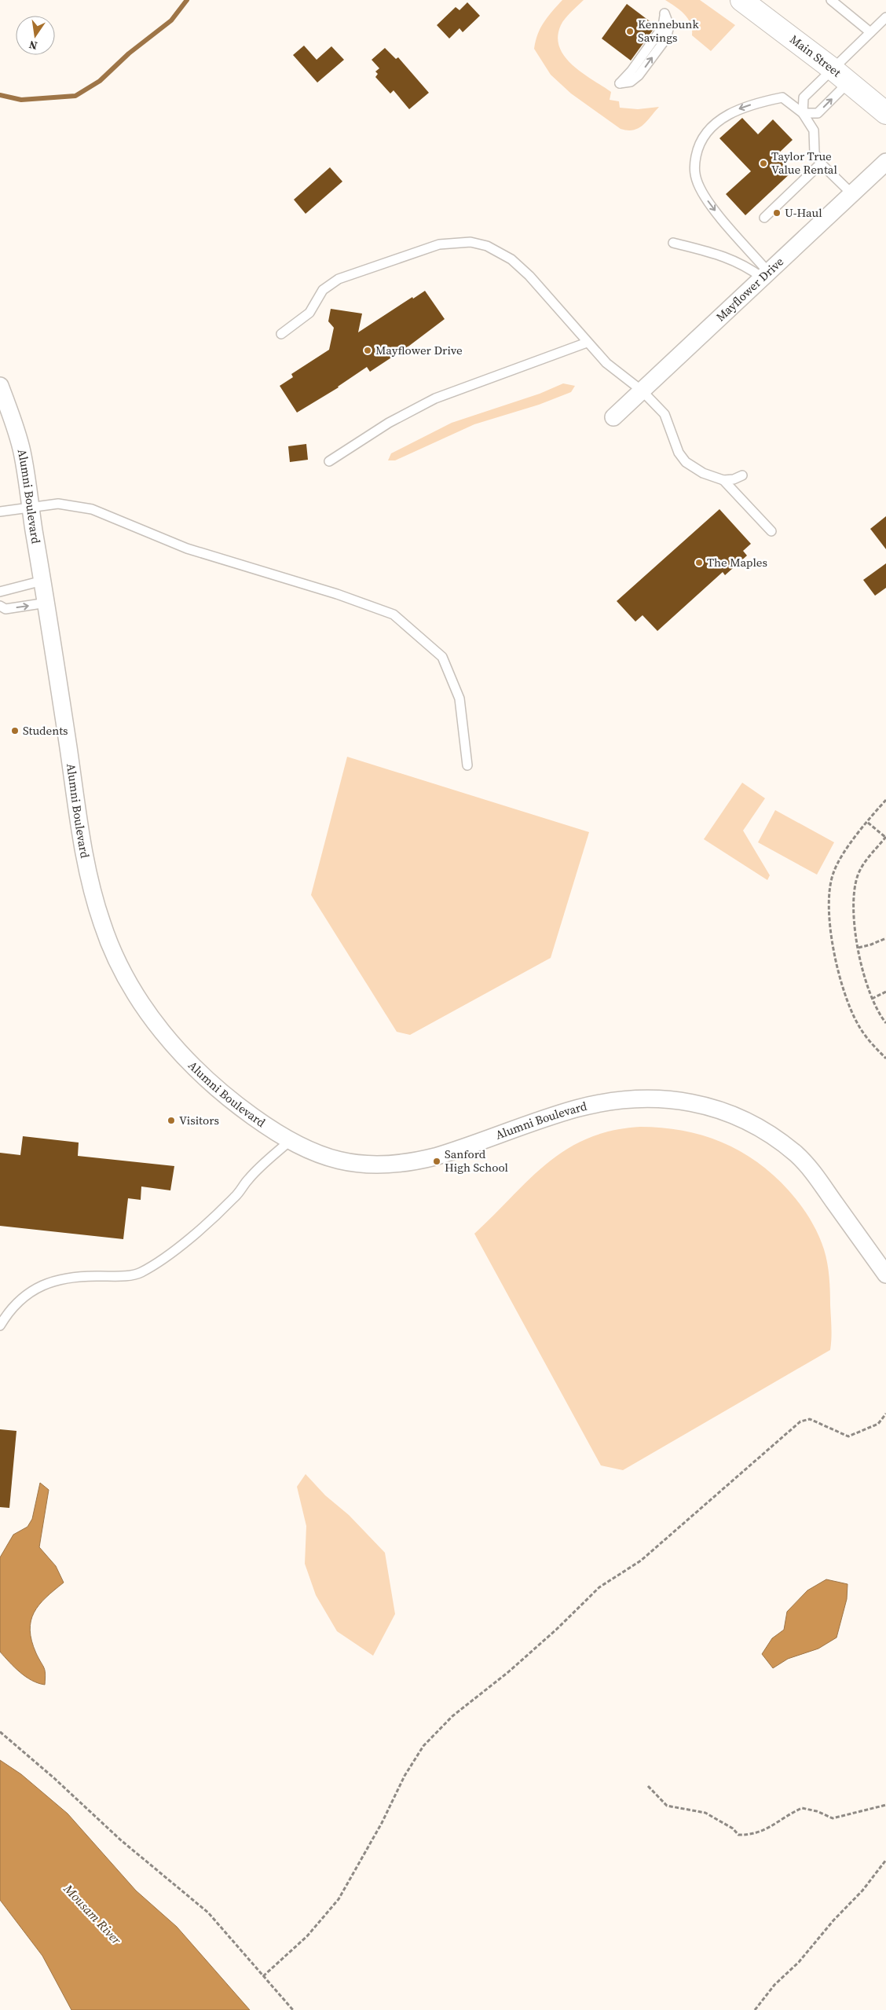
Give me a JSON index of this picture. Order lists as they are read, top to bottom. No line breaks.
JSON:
{"streets":{"highway":["Main Street"],"street":["Mayflower Drive","Alumni Boulevard"]},"water":["Mousam River"],"places":["Kennebunk Savings","Taylor True Value Rental","U-Haul","Mayflower Drive","The Maples","Students","Visitors","Sanford High School"],"north":"bottom"}
